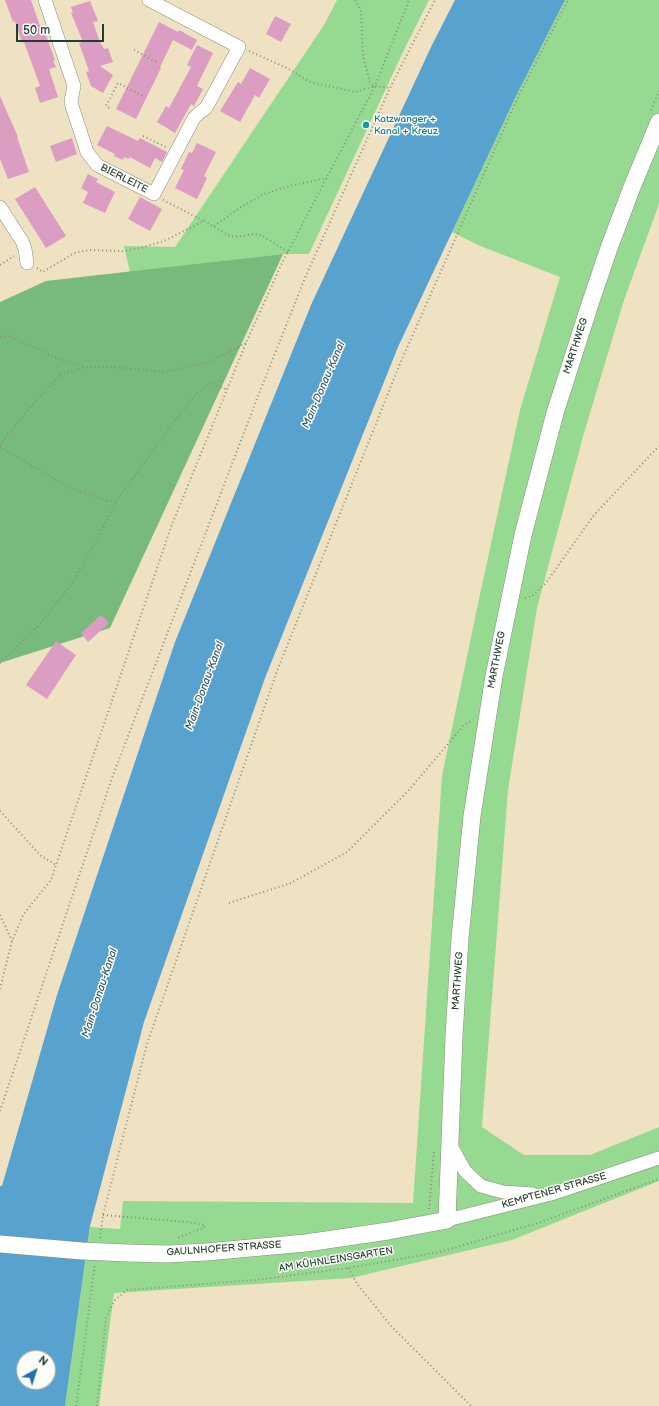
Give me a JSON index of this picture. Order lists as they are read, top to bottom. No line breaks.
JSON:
{"streets":{"main road":["MARTHWEG","GAULNHOFER STRASSE"],"street":["BIERLEITE","KEMPTENER STRASSE"],"path":["AM KÜHNLEINSGARTEN"]},"crossings":[["MARTHWEG","KEMPTENER STRASSE"],["MARTHWEG","GAULNHOFER STRASSE"],["KEMPTENER STRASSE","GAULNHOFER STRASSE"]],"water":["Main-Donau-Kanal"],"places":["Katzwanger + Kanal + Kreuz"],"scale_bar":"50 m","north":"top right"}
